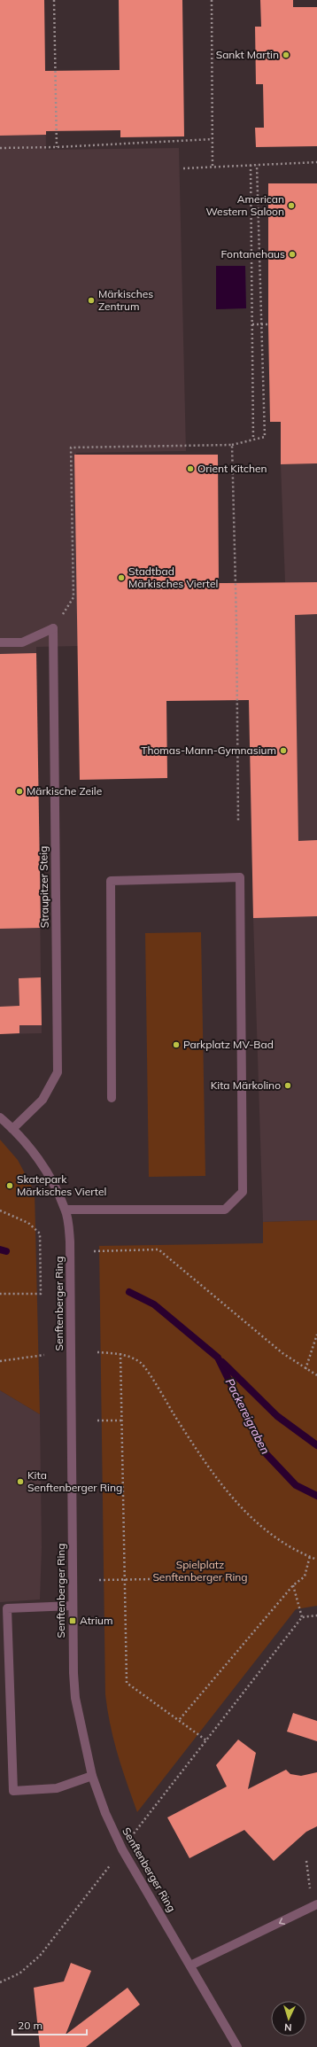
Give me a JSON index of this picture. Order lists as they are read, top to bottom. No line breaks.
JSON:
{"streets":{"street":["Straupitzer Steig","Senftenberger Ring"]},"crossings":[["Straupitzer Steig","Senftenberger Ring"]],"water":["Packereigraben"],"parks":["Spielplatz Senftenberger Ring"],"places":{"other":["Sankt Martin","American Western Saloon","Fontanehaus","Märkisches Zentrum","Orient Kitchen","Stadtbad Märkisches Viertel","Thomas-Mann-Gymnasium","Märkische Zeile","Parkplatz MV-Bad","Kita Märkolino","Skatepark Märkisches Viertel","Kita Senftenberger Ring"],"transit":["Atrium"]},"scale_bar":"20 m","north":"bottom"}
